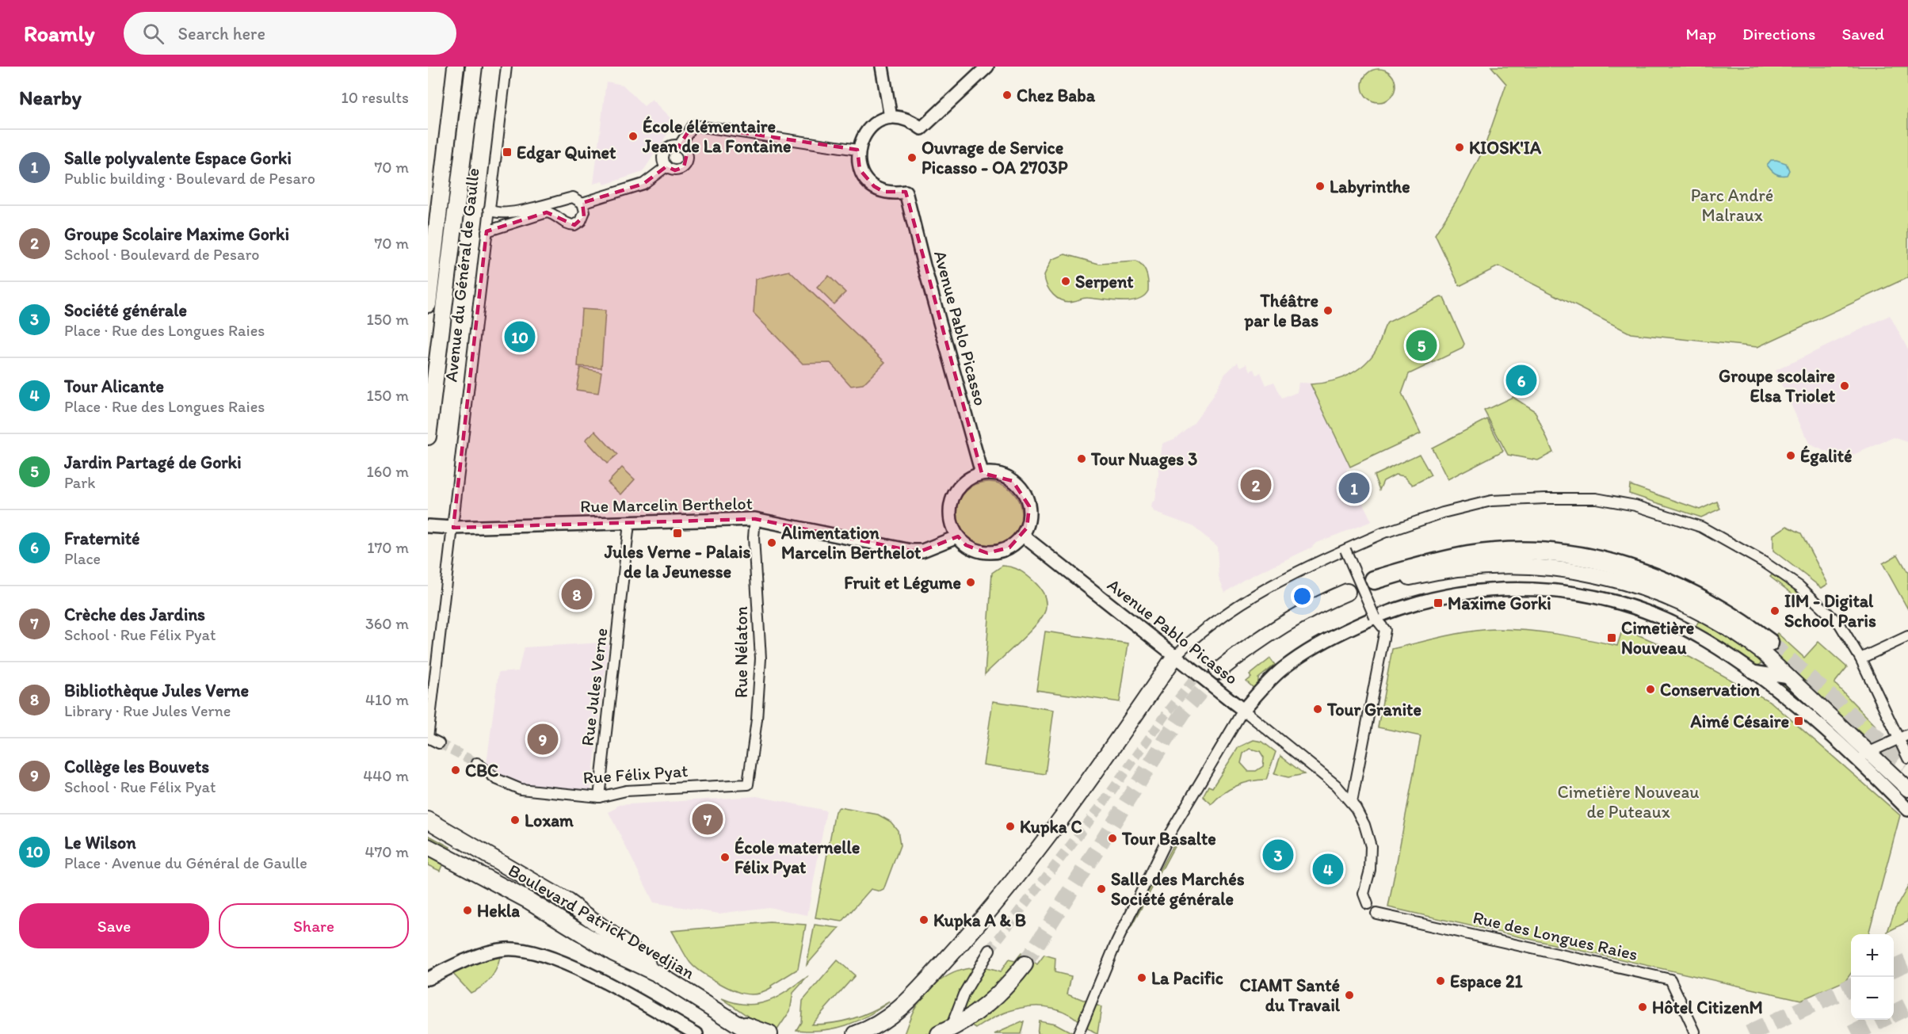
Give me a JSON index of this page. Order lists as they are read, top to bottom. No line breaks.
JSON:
{"streets":{"main road":["Avenue du Général de Gaulle","Boulevard Patrick Devedjian"],"street":["Avenue Pablo Picasso","Rue Marcelin Berthelot","Rue Nélaton","Rue Jules Verne","Rue Félix Pyat","Rue des Longues Raies"]},"crossings":[["Avenue du Général de Gaulle","Rue Marcelin Berthelot"],["Avenue Pablo Picasso","Rue Marcelin Berthelot"],["Rue Marcelin Berthelot","Rue Nélaton"],["Rue Marcelin Berthelot","Rue Jules Verne"],["Rue Nélaton","Rue Félix Pyat"],["Rue Jules Verne","Rue Félix Pyat"]],"parks":["Parc André Malraux","Cimetière Nouveau de Puteaux"],"places":{"other":["Chez Baba","École élémentaire Jean de La Fontaine","KIOSK'IA","Ouvrage de Service Picasso - OA 2703P","Labyrinthe","Serpent","Théâtre par le Bas","Groupe scolaire Elsa Triolet","Égalité","Tour Nuages 3","Alimentation Marcelin Berthelot","Fruit et Légume","IIM - Digital School Paris","Conservation","Tour Granite","CBC","Loxam","Kupka C","Tour Basalte","École maternelle Félix Pyat","Salle des Marchés Société générale","Hekla","Kupka A & B","La Pacific","Espace 21","CIAMT Santé du Travail","Hôtel CitizenM"],"transit":["Edgar Quinet","Jules Verne - Palais de la Jeunesse","Maxime Gorki","Cimetière Nouveau","Aimé Césaire"]},"page":{"header":"Roamly","search":"Search here","nav":["Map","Directions","Saved"],"heading":["Nearby","10 results"],"list":[{"mark":"1","name":"Salle polyvalente Espace Gorki","note":"Public building · Boulevard de Pesaro","value":"70 m"},{"mark":"2","name":"Groupe Scolaire Maxime Gorki","note":"School · Boulevard de Pesaro","value":"70 m"},{"mark":"3","name":"Société générale","note":"Place · Rue des Longues Raies","value":"150 m"},{"mark":"4","name":"Tour Alicante","note":"Place · Rue des Longues Raies","value":"150 m"},{"mark":"5","name":"Jardin Partagé de Gorki","note":"Park","value":"160 m"},{"mark":"6","name":"Fraternité","note":"Place","value":"170 m"},{"mark":"7","name":"Crèche des Jardins","note":"School · Rue Félix Pyat","value":"360 m"},{"mark":"8","name":"Bibliothèque Jules Verne","note":"Library · Rue Jules Verne","value":"410 m"},{"mark":"9","name":"Collège les Bouvets","note":"School · Rue Félix Pyat","value":"440 m"},{"mark":"10","name":"Le Wilson","note":"Place · Avenue du Général de Gaulle","value":"470 m"}],"pins":["10","5","6","2","1","8","9","7","3","4"],"buttons":["Save","Share"],"map_buttons":["+","−"]}}
